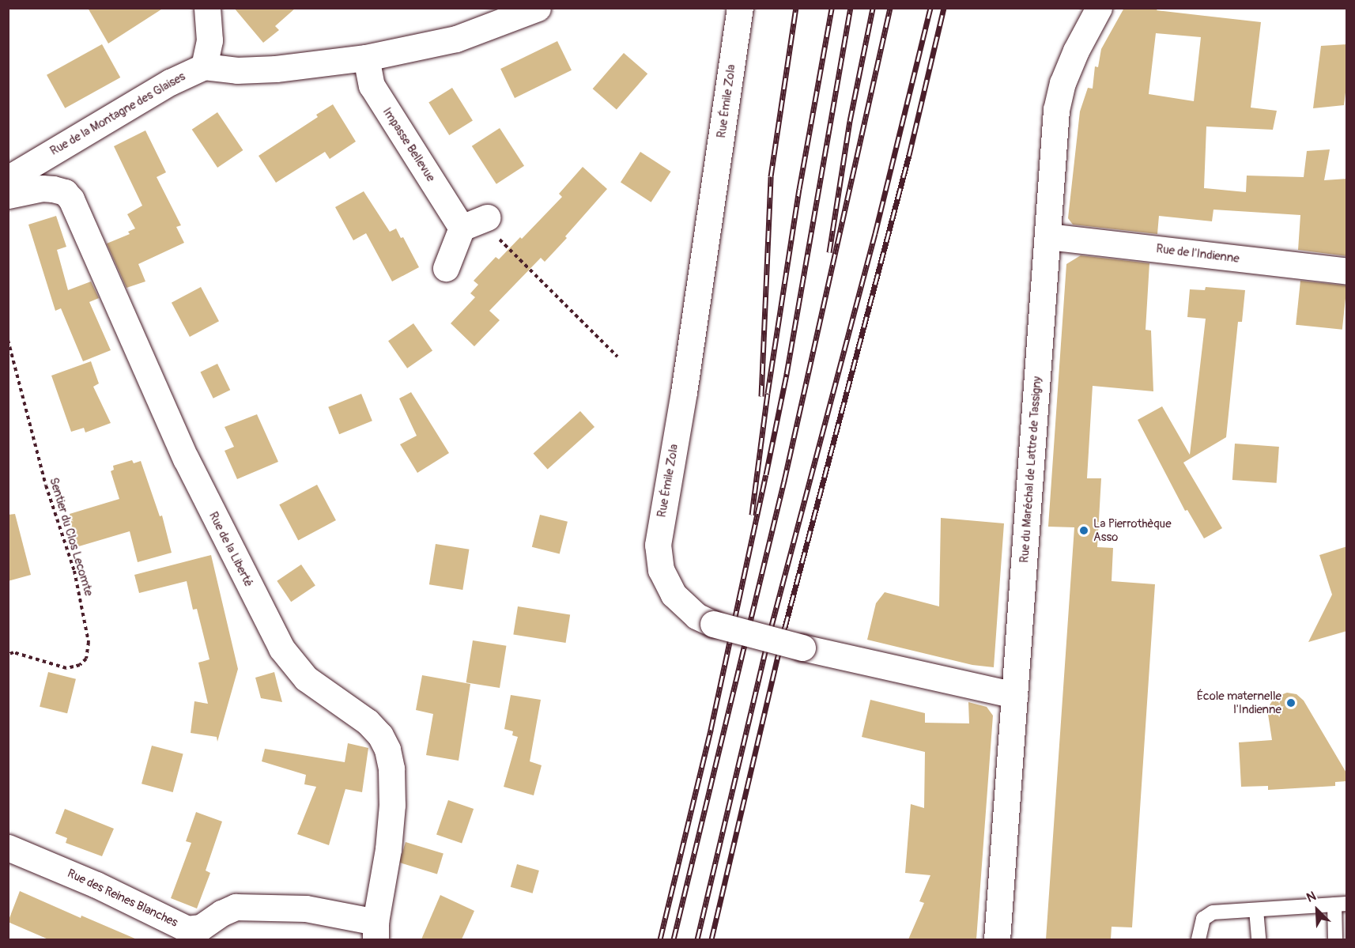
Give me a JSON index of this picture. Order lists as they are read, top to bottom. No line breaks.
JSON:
{"streets":{"street":["Rue Émile Zola","Rue de la Montagne des Glaises","Impasse Bellevue","Rue de l'Indienne","Rue du Maréchal de Lattre de Tassigny","Rue de la Liberté","Rue des Reines Blanches"],"path":["Sentier du Clos Lecomte"]},"crossings":[["Rue Émile Zola","Rue du Maréchal de Lattre de Tassigny"],["Rue de l'Indienne","Rue du Maréchal de Lattre de Tassigny"],["Rue de la Liberté","Rue des Reines Blanches"]],"places":["La Pierrothèque Asso","École maternelle l'Indienne"],"north":"top left"}
